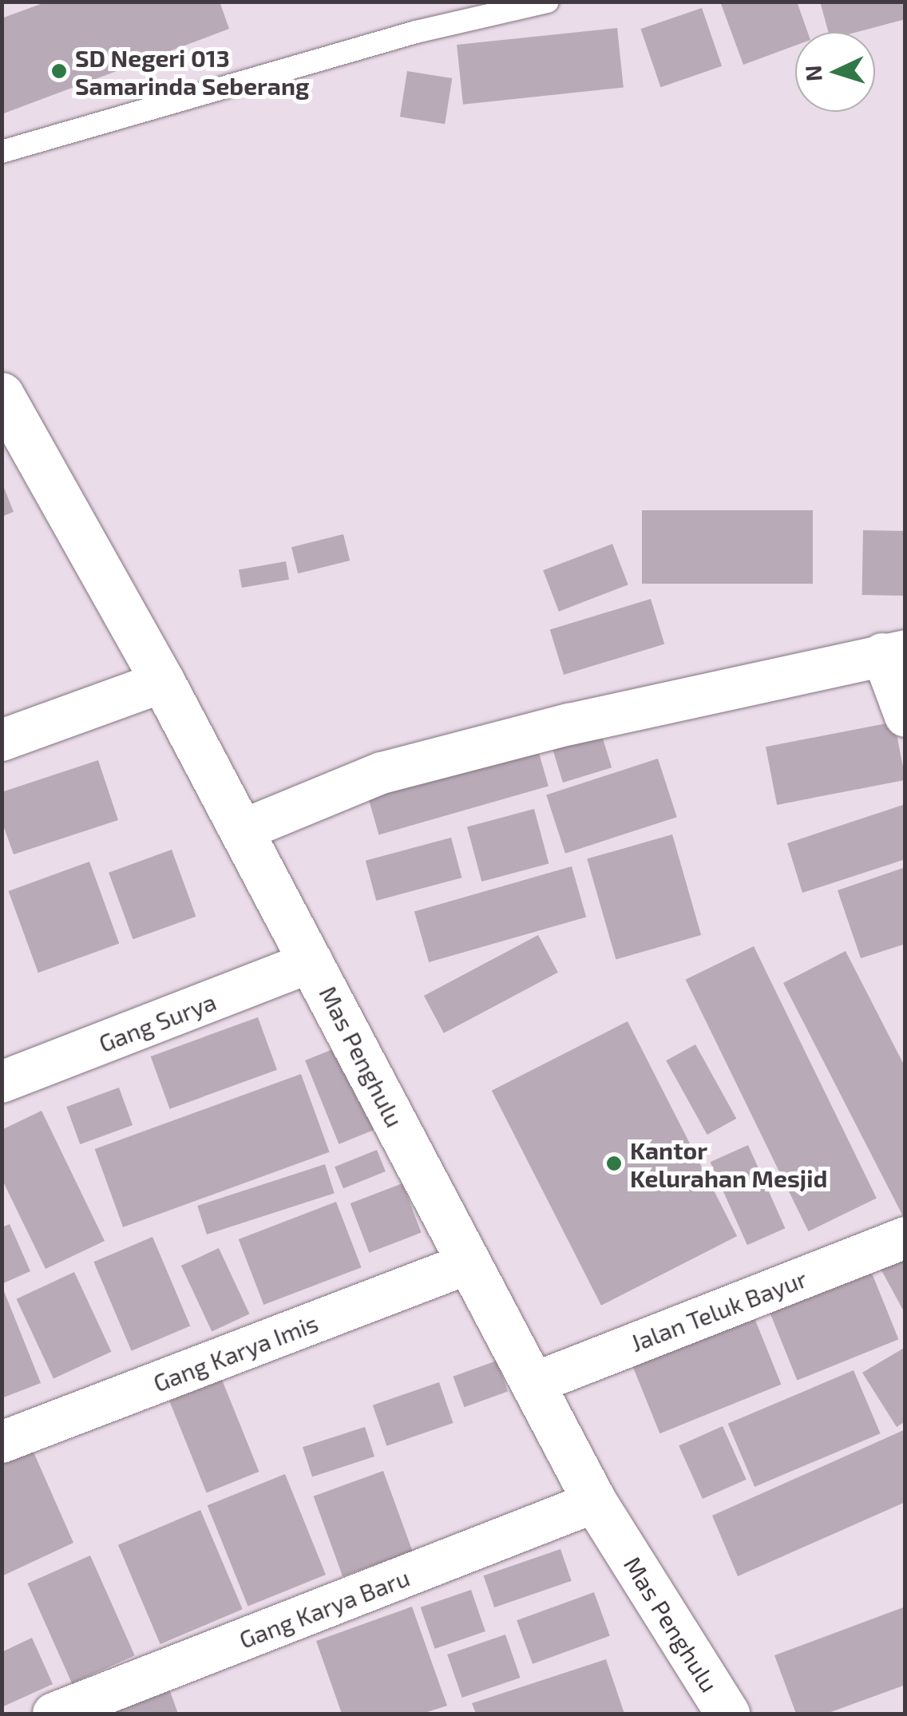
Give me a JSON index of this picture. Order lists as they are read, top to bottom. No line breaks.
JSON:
{"streets":{"street":["Gang Surya","Mas Penghulu","Jalan Teluk Bayur","Gang Karya Imis","Gang Karya Baru"]},"crossings":[["Gang Surya","Mas Penghulu"],["Mas Penghulu","Jalan Teluk Bayur"],["Mas Penghulu","Gang Karya Imis"],["Mas Penghulu","Gang Karya Baru"]],"places":["SD Negeri 013 Samarinda Seberang","Kantor Kelurahan Mesjid"],"north":"left"}
